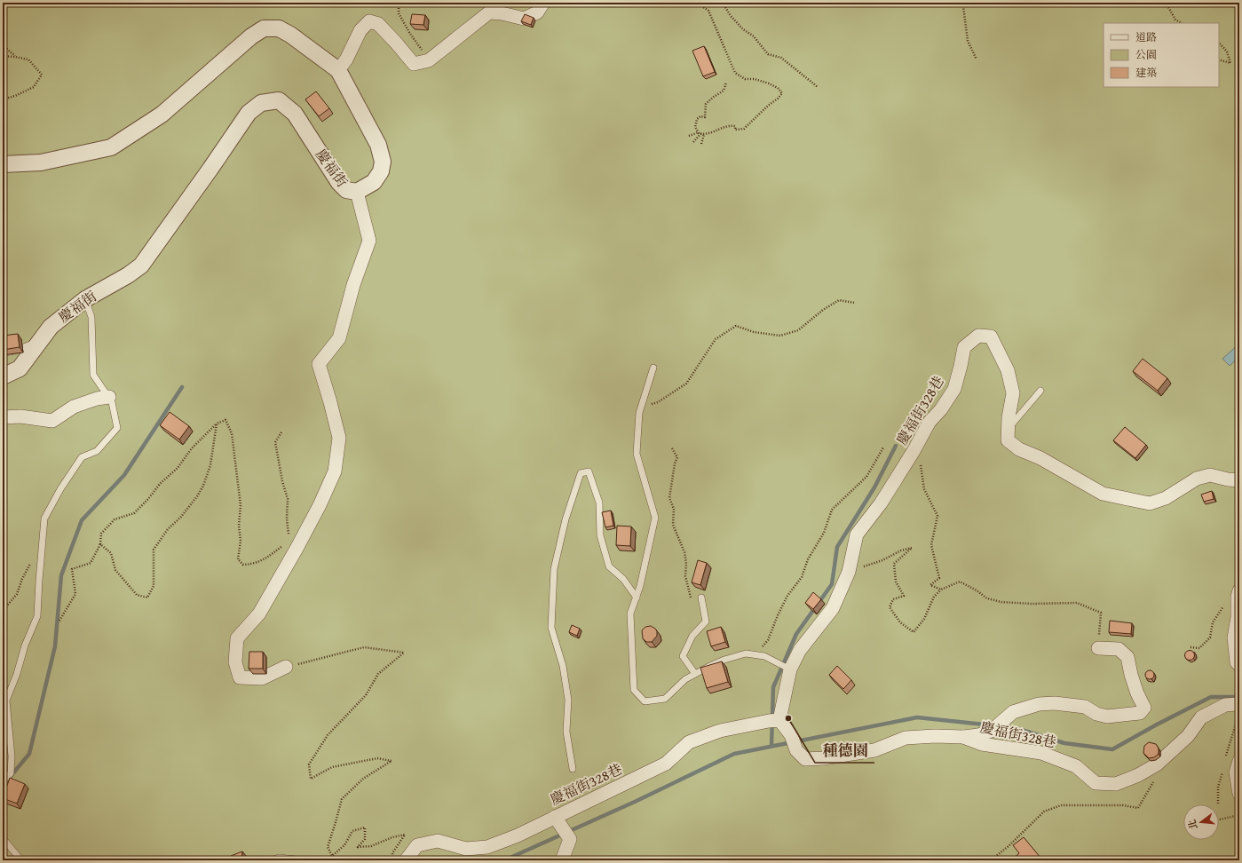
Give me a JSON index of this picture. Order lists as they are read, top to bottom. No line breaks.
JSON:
{"streets":{"street":["慶福街","慶福街328巷"]},"places":["種德園"],"legend":["道路","公園","建築"],"north":"left"}
